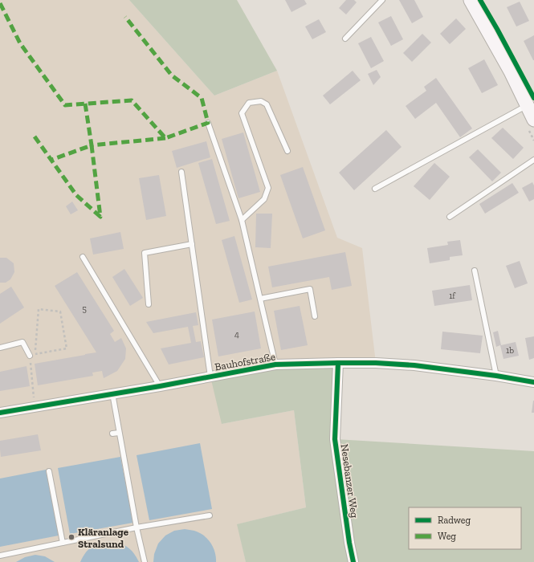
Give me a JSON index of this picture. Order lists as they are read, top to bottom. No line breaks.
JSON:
{"streets":{"street":["Bauhofstraße","Nesebanzer Weg"]},"crossings":[["Bauhofstraße","Nesebanzer Weg"]],"places":["Kläranlage Stralsund"],"house_numbers":["1f","5","4","1b"],"legend":["Radweg","Weg"]}
